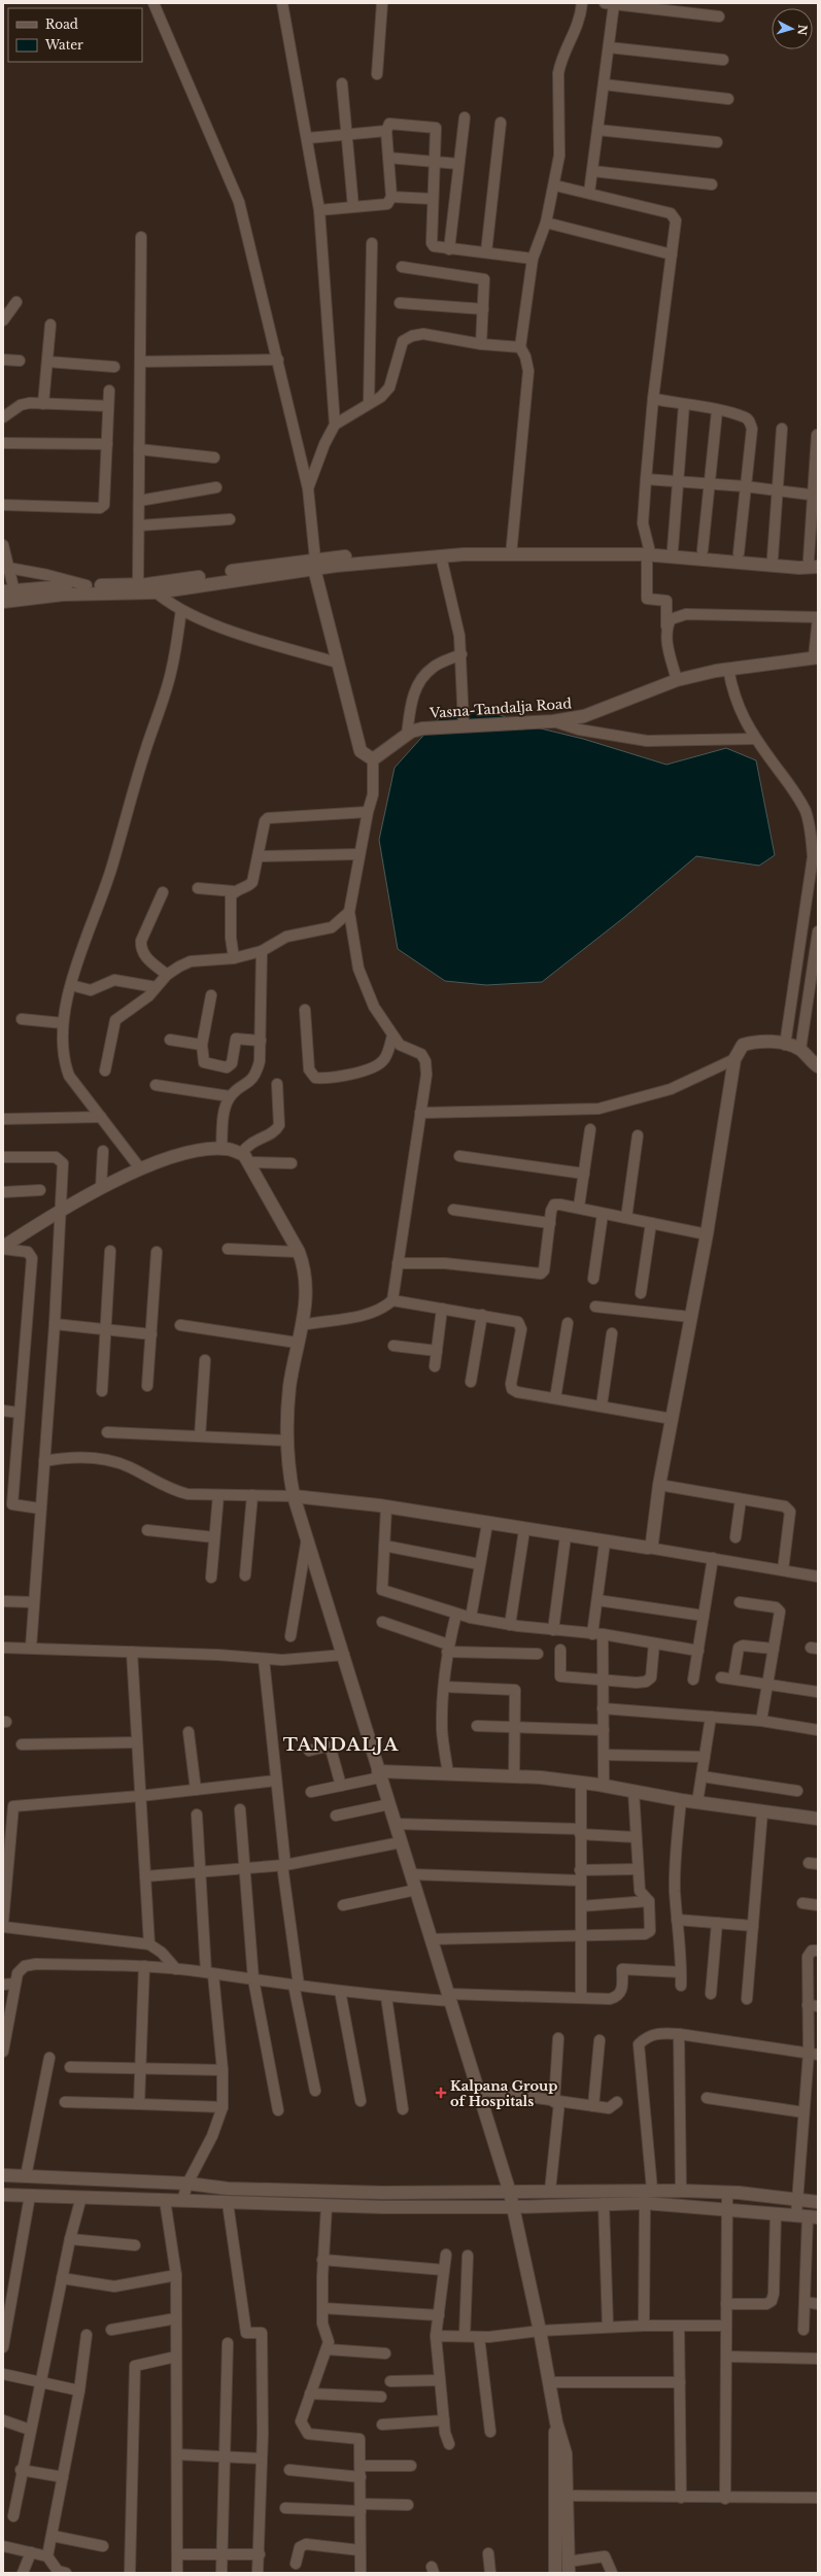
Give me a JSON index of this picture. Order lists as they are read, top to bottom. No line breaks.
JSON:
{"streets":{"street":["Vasna-Tandalja Road"]},"districts":["TANDALJA"],"places":{"health":["Kalpana Group of Hospitals"]},"legend":["Road","Water"],"north":"right"}
